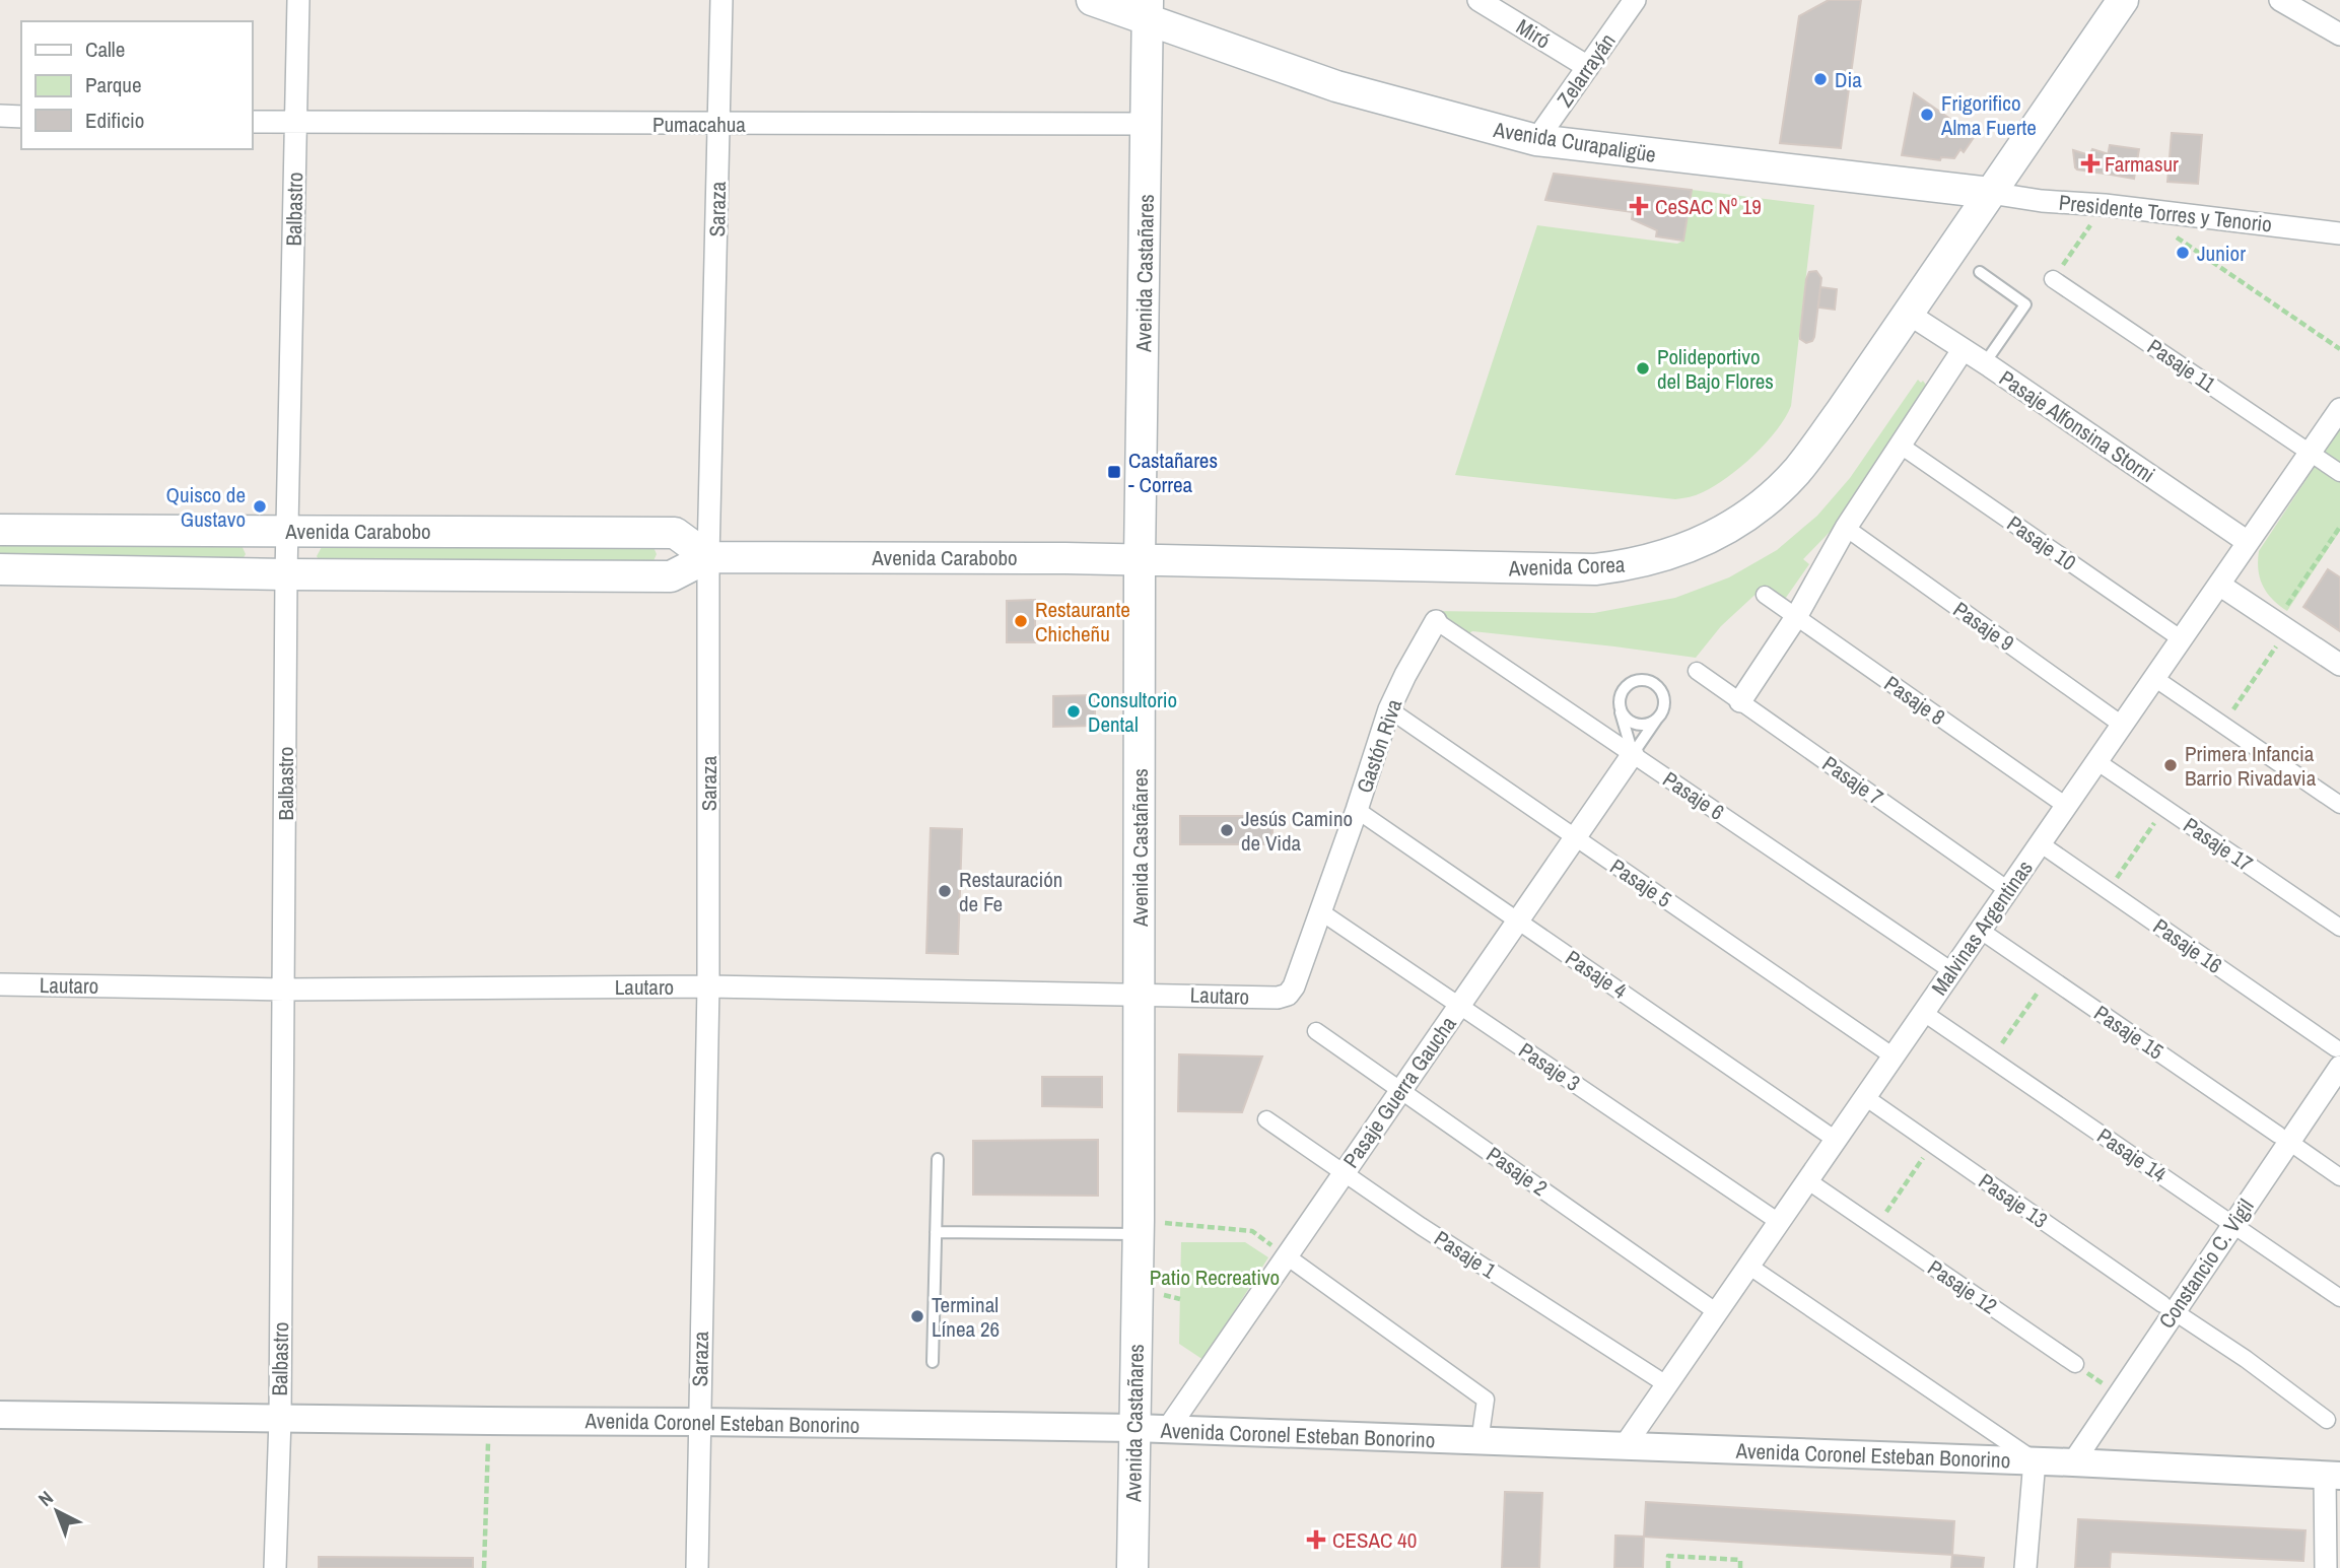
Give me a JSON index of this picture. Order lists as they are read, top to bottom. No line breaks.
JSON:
{"streets":{"main road":["Avenida Curapaligüe","Avenida Castañares","Avenida Carabobo","Avenida Corea"],"street":["Miró","Zelarrayán","Pumacahua","Balbastro","Saraza","Presidente Torres y Tenorio","Pasaje 11","Pasaje Alfonsina Storni","Pasaje 10","Pasaje 9","Pasaje 8","Gastón Riva","Pasaje 7","Pasaje 6","Pasaje 17","Pasaje 5","Malvinas Argentinas","Pasaje 16","Pasaje 4","Lautaro","Pasaje 15","Pasaje 3","Pasaje Guerra Gaucha","Pasaje 14","Pasaje 2","Pasaje 13","Pasaje 1","Constancio C. Vigil","Pasaje 12","Avenida Coronel Esteban Bonorino"]},"crossings":[["Miró","Zelarrayán"],["Zelarrayán","Avenida Curapaligüe"],["Pumacahua","Balbastro"],["Pumacahua","Saraza"],["Pumacahua","Avenida Castañares"],["Avenida Curapaligüe","Presidente Torres y Tenorio"],["Avenida Curapaligüe","Avenida Castañares"],["Avenida Curapaligüe","Avenida Corea"],["Balbastro","Avenida Carabobo"],["Balbastro","Lautaro"],["Balbastro","Avenida Coronel Esteban Bonorino"],["Saraza","Avenida Carabobo"],["Saraza","Lautaro"],["Saraza","Avenida Coronel Esteban Bonorino"],["Presidente Torres y Tenorio","Avenida Corea"],["Avenida Castañares","Avenida Carabobo"],["Avenida Castañares","Avenida Corea"],["Avenida Castañares","Lautaro"],["Avenida Castañares","Avenida Coronel Esteban Bonorino"],["Pasaje 11","Malvinas Argentinas"],["Pasaje Alfonsina Storni","Avenida Corea"],["Pasaje Alfonsina Storni","Malvinas Argentinas"],["Avenida Carabobo","Avenida Corea"],["Pasaje 10","Malvinas Argentinas"],["Pasaje 9","Malvinas Argentinas"],["Pasaje 8","Malvinas Argentinas"],["Gastón Riva","Pasaje 6"],["Gastón Riva","Pasaje 5"],["Gastón Riva","Pasaje 4"],["Gastón Riva","Lautaro"],["Gastón Riva","Pasaje 3"],["Pasaje 7","Malvinas Argentinas"],["Pasaje 6","Malvinas Argentinas"],["Pasaje 6","Pasaje Guerra Gaucha"],["Pasaje 17","Malvinas Argentinas"],["Pasaje 5","Malvinas Argentinas"],["Pasaje 5","Pasaje Guerra Gaucha"],["Malvinas Argentinas","Pasaje 16"],["Malvinas Argentinas","Pasaje 4"],["Malvinas Argentinas","Pasaje 15"],["Malvinas Argentinas","Pasaje 3"],["Malvinas Argentinas","Pasaje 14"],["Malvinas Argentinas","Pasaje 2"],["Malvinas Argentinas","Pasaje 13"],["Malvinas Argentinas","Pasaje 1"],["Malvinas Argentinas","Pasaje 12"],["Malvinas Argentinas","Avenida Coronel Esteban Bonorino"],["Pasaje 16","Constancio C. Vigil"],["Pasaje 4","Pasaje Guerra Gaucha"],["Pasaje 15","Constancio C. Vigil"],["Pasaje 3","Pasaje Guerra Gaucha"],["Pasaje Guerra Gaucha","Pasaje 2"],["Pasaje Guerra Gaucha","Pasaje 1"],["Pasaje Guerra Gaucha","Avenida Coronel Esteban Bonorino"],["Pasaje 14","Constancio C. Vigil"],["Pasaje 13","Constancio C. Vigil"],["Constancio C. Vigil","Avenida Coronel Esteban Bonorino"]],"parks":["Patio Recreativo"],"places":{"other":["Dia","Frigorifico Alma Fuerte","Junior","Polideportivo del Bajo Flores","Quisco de Gustavo","Restaurante Chicheñu","Consultorio Dental","Primera Infancia Barrio Rivadavia","Jesús Camino de Vida","Restauración de Fe","Terminal Línea 26"],"health":["Farmasur","CeSAC Nº 19","CESAC 40"],"transit":["Castañares - Correa"]},"legend":["Calle","Parque","Edificio"],"north":"top left"}
